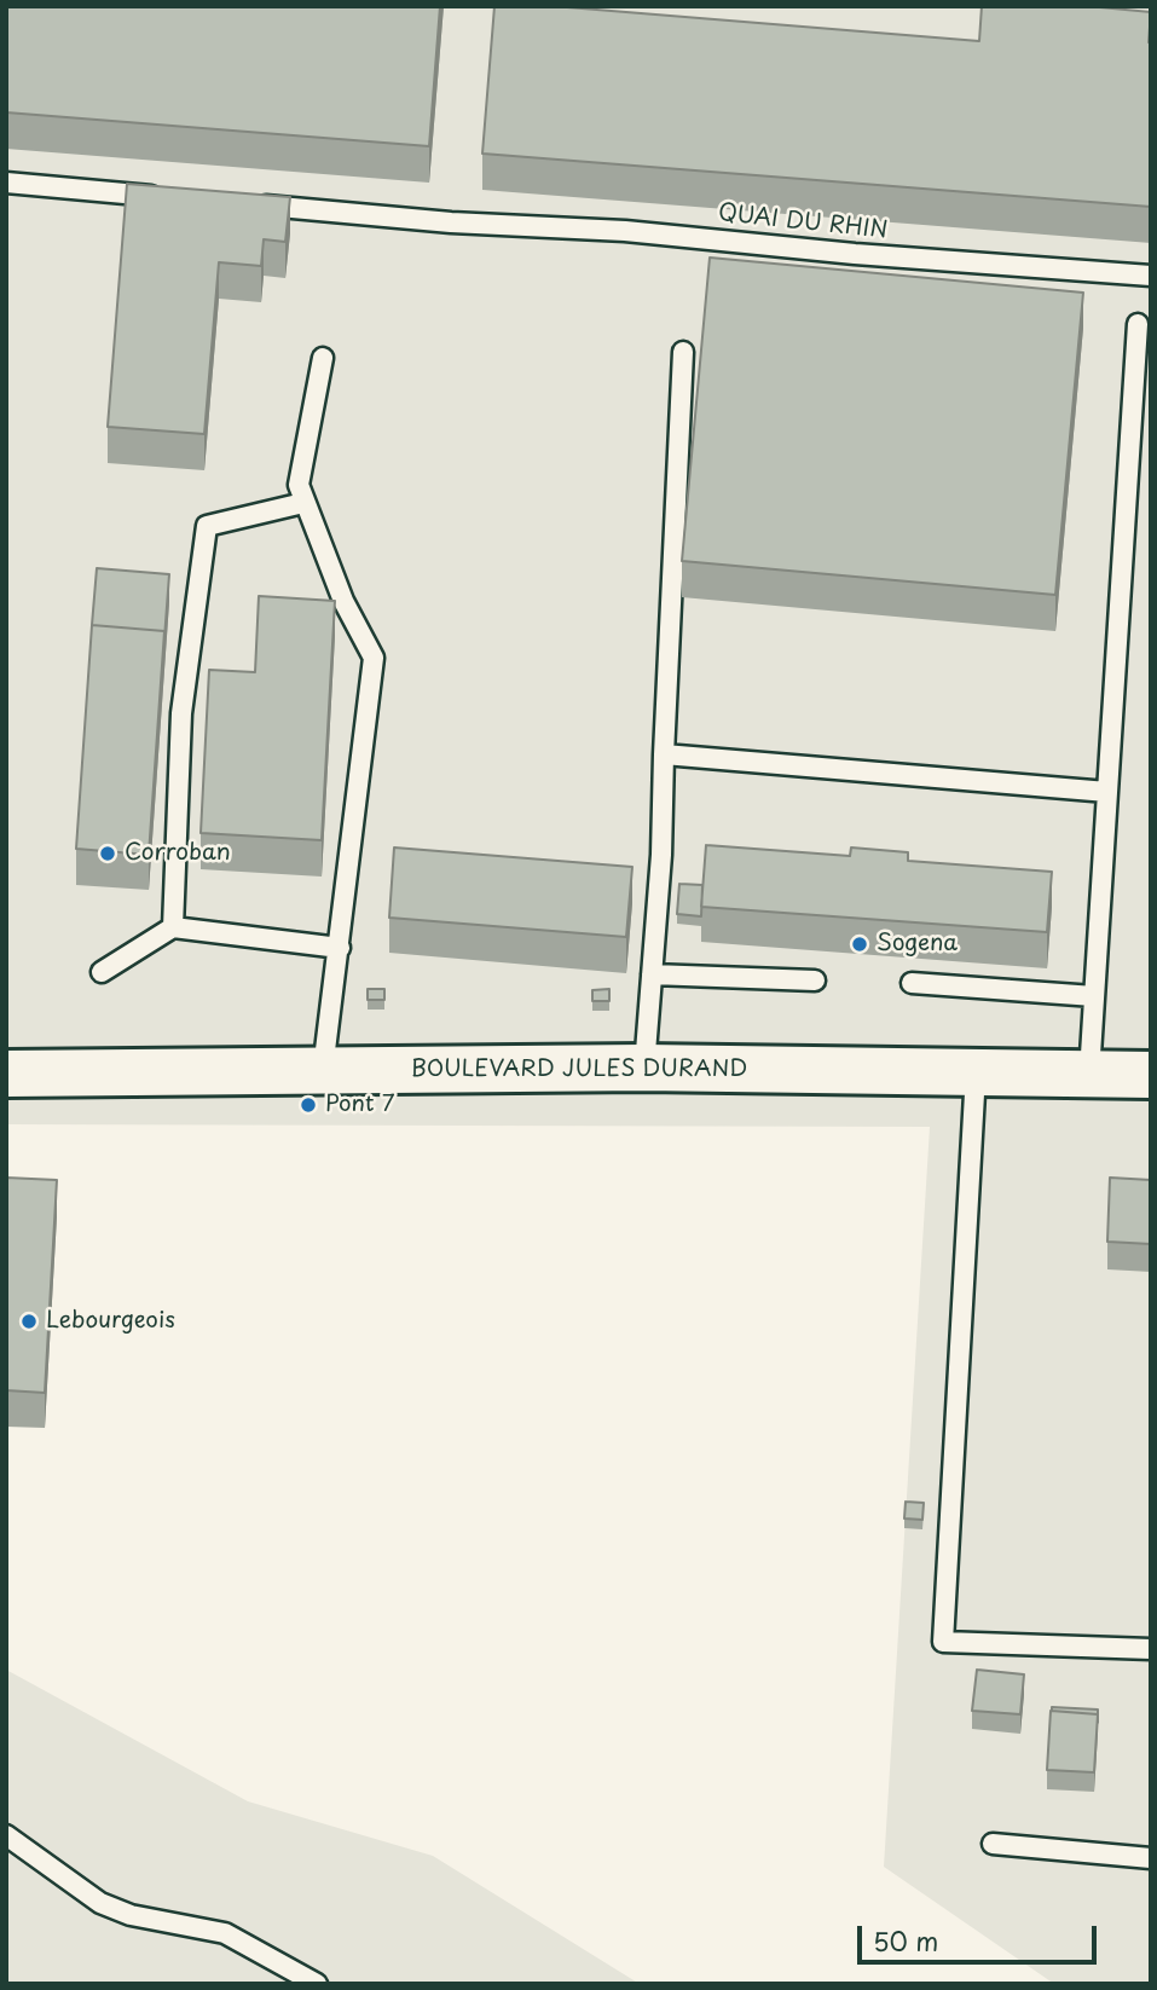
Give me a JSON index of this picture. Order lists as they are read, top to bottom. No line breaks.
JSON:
{"streets":{"main road":["BOULEVARD JULES DURAND"],"lane":["QUAI DU RHIN"]},"places":["Corroban","Sogena","Pont 7","Lebourgeois"],"scale_bar":"50 m"}
